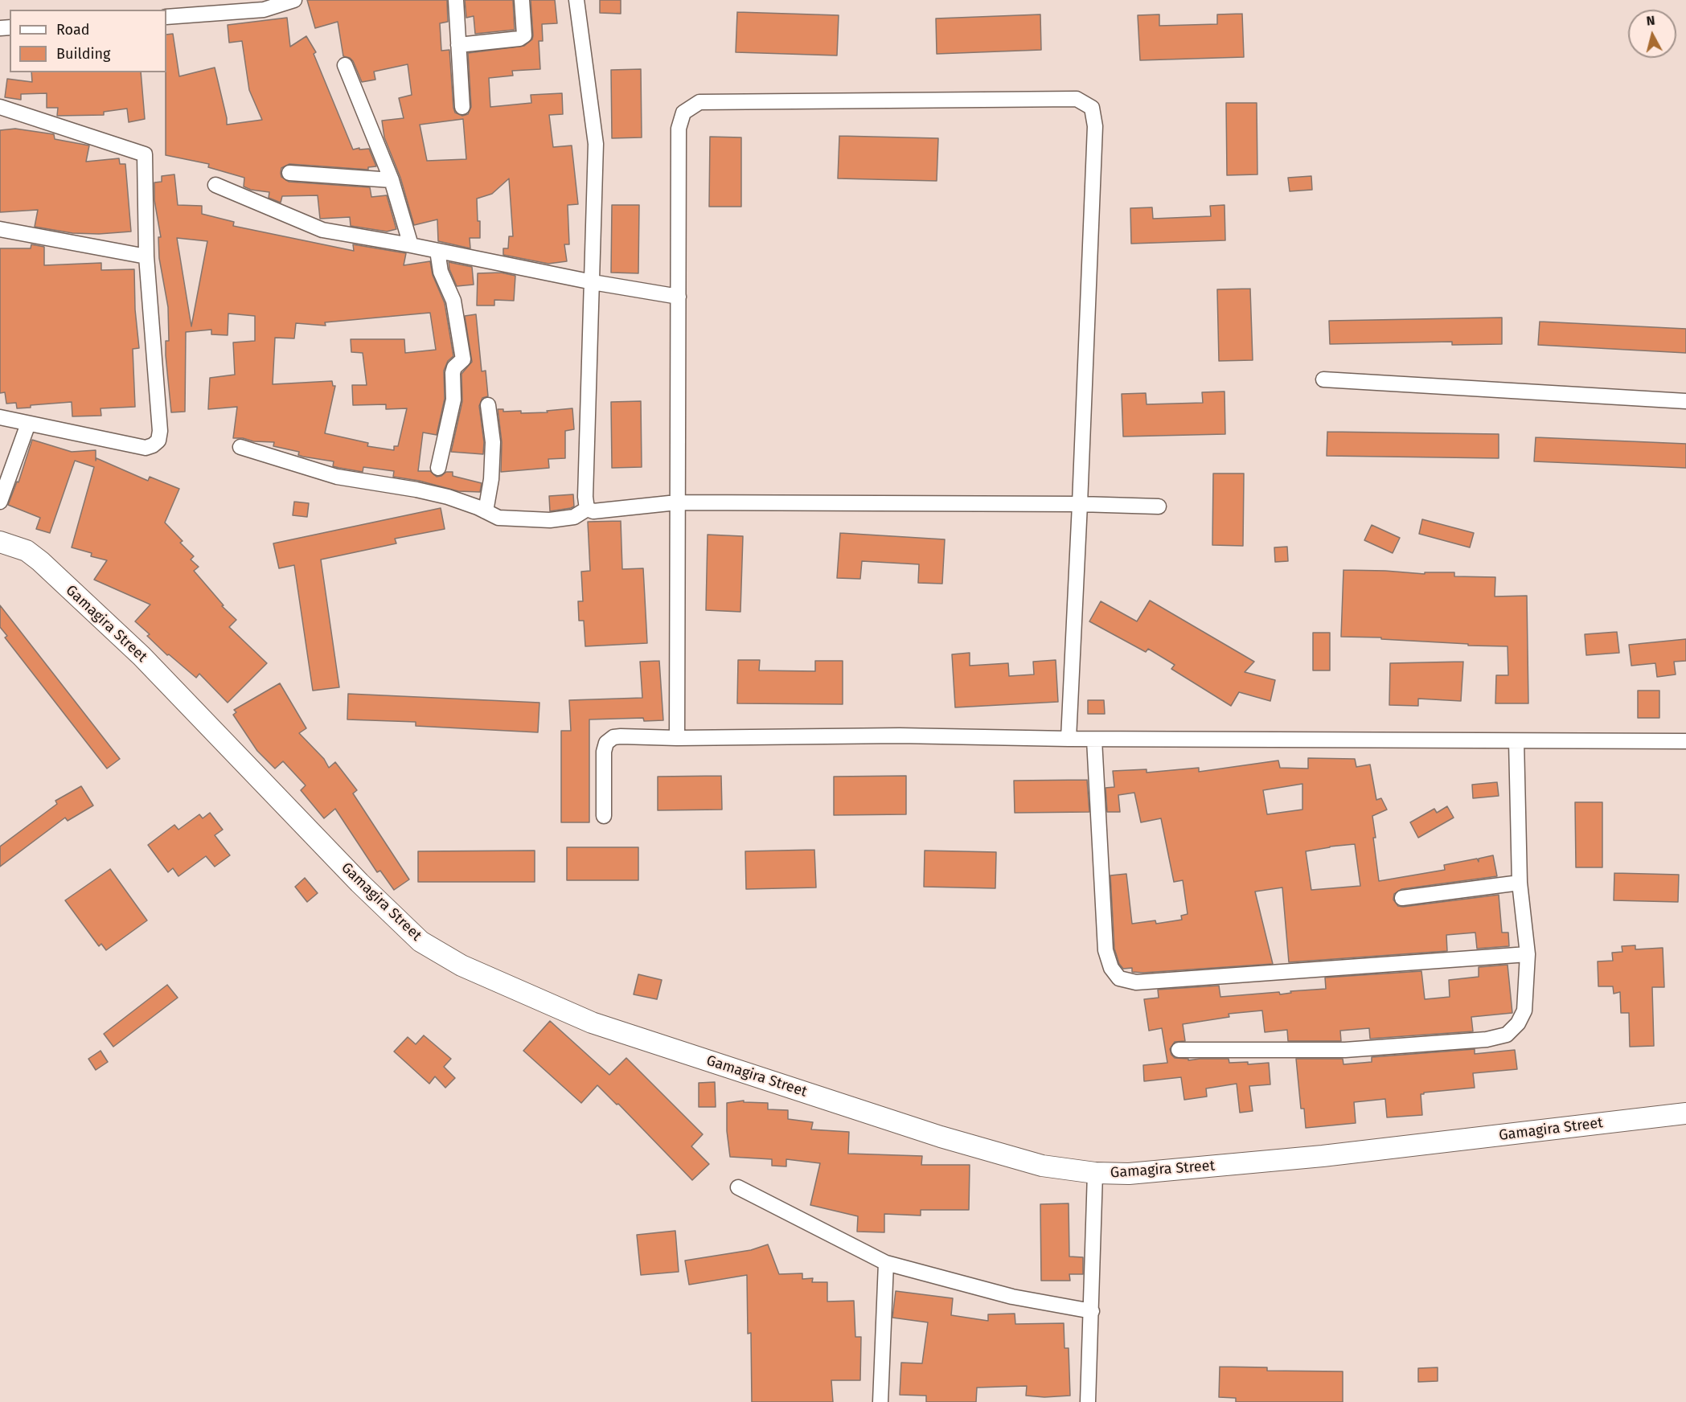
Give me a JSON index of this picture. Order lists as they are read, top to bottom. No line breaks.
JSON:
{"streets":{"street":["Gamagira Street"]},"legend":["Road","Building"],"north":"top"}
